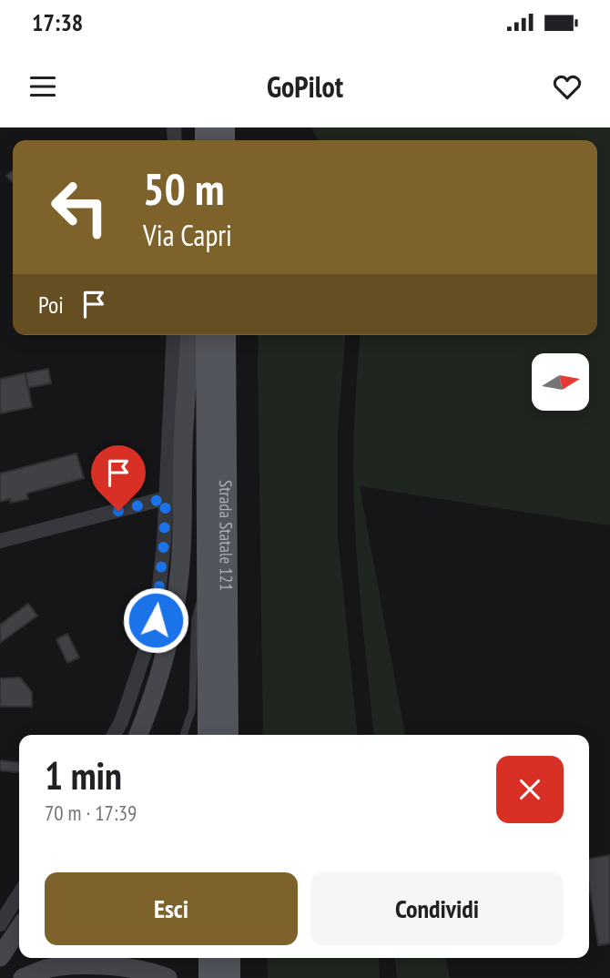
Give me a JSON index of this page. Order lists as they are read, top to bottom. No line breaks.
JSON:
{"streets":{"main road":["Strada Statale 121"]},"north":"right","page":{"status":"17:38","header":"GoPilot","turn":["50 m","Via Capri"],"then":"Poi","heading":["1 min","70 m · 17:39"],"buttons":["Esci","Condividi"]}}
